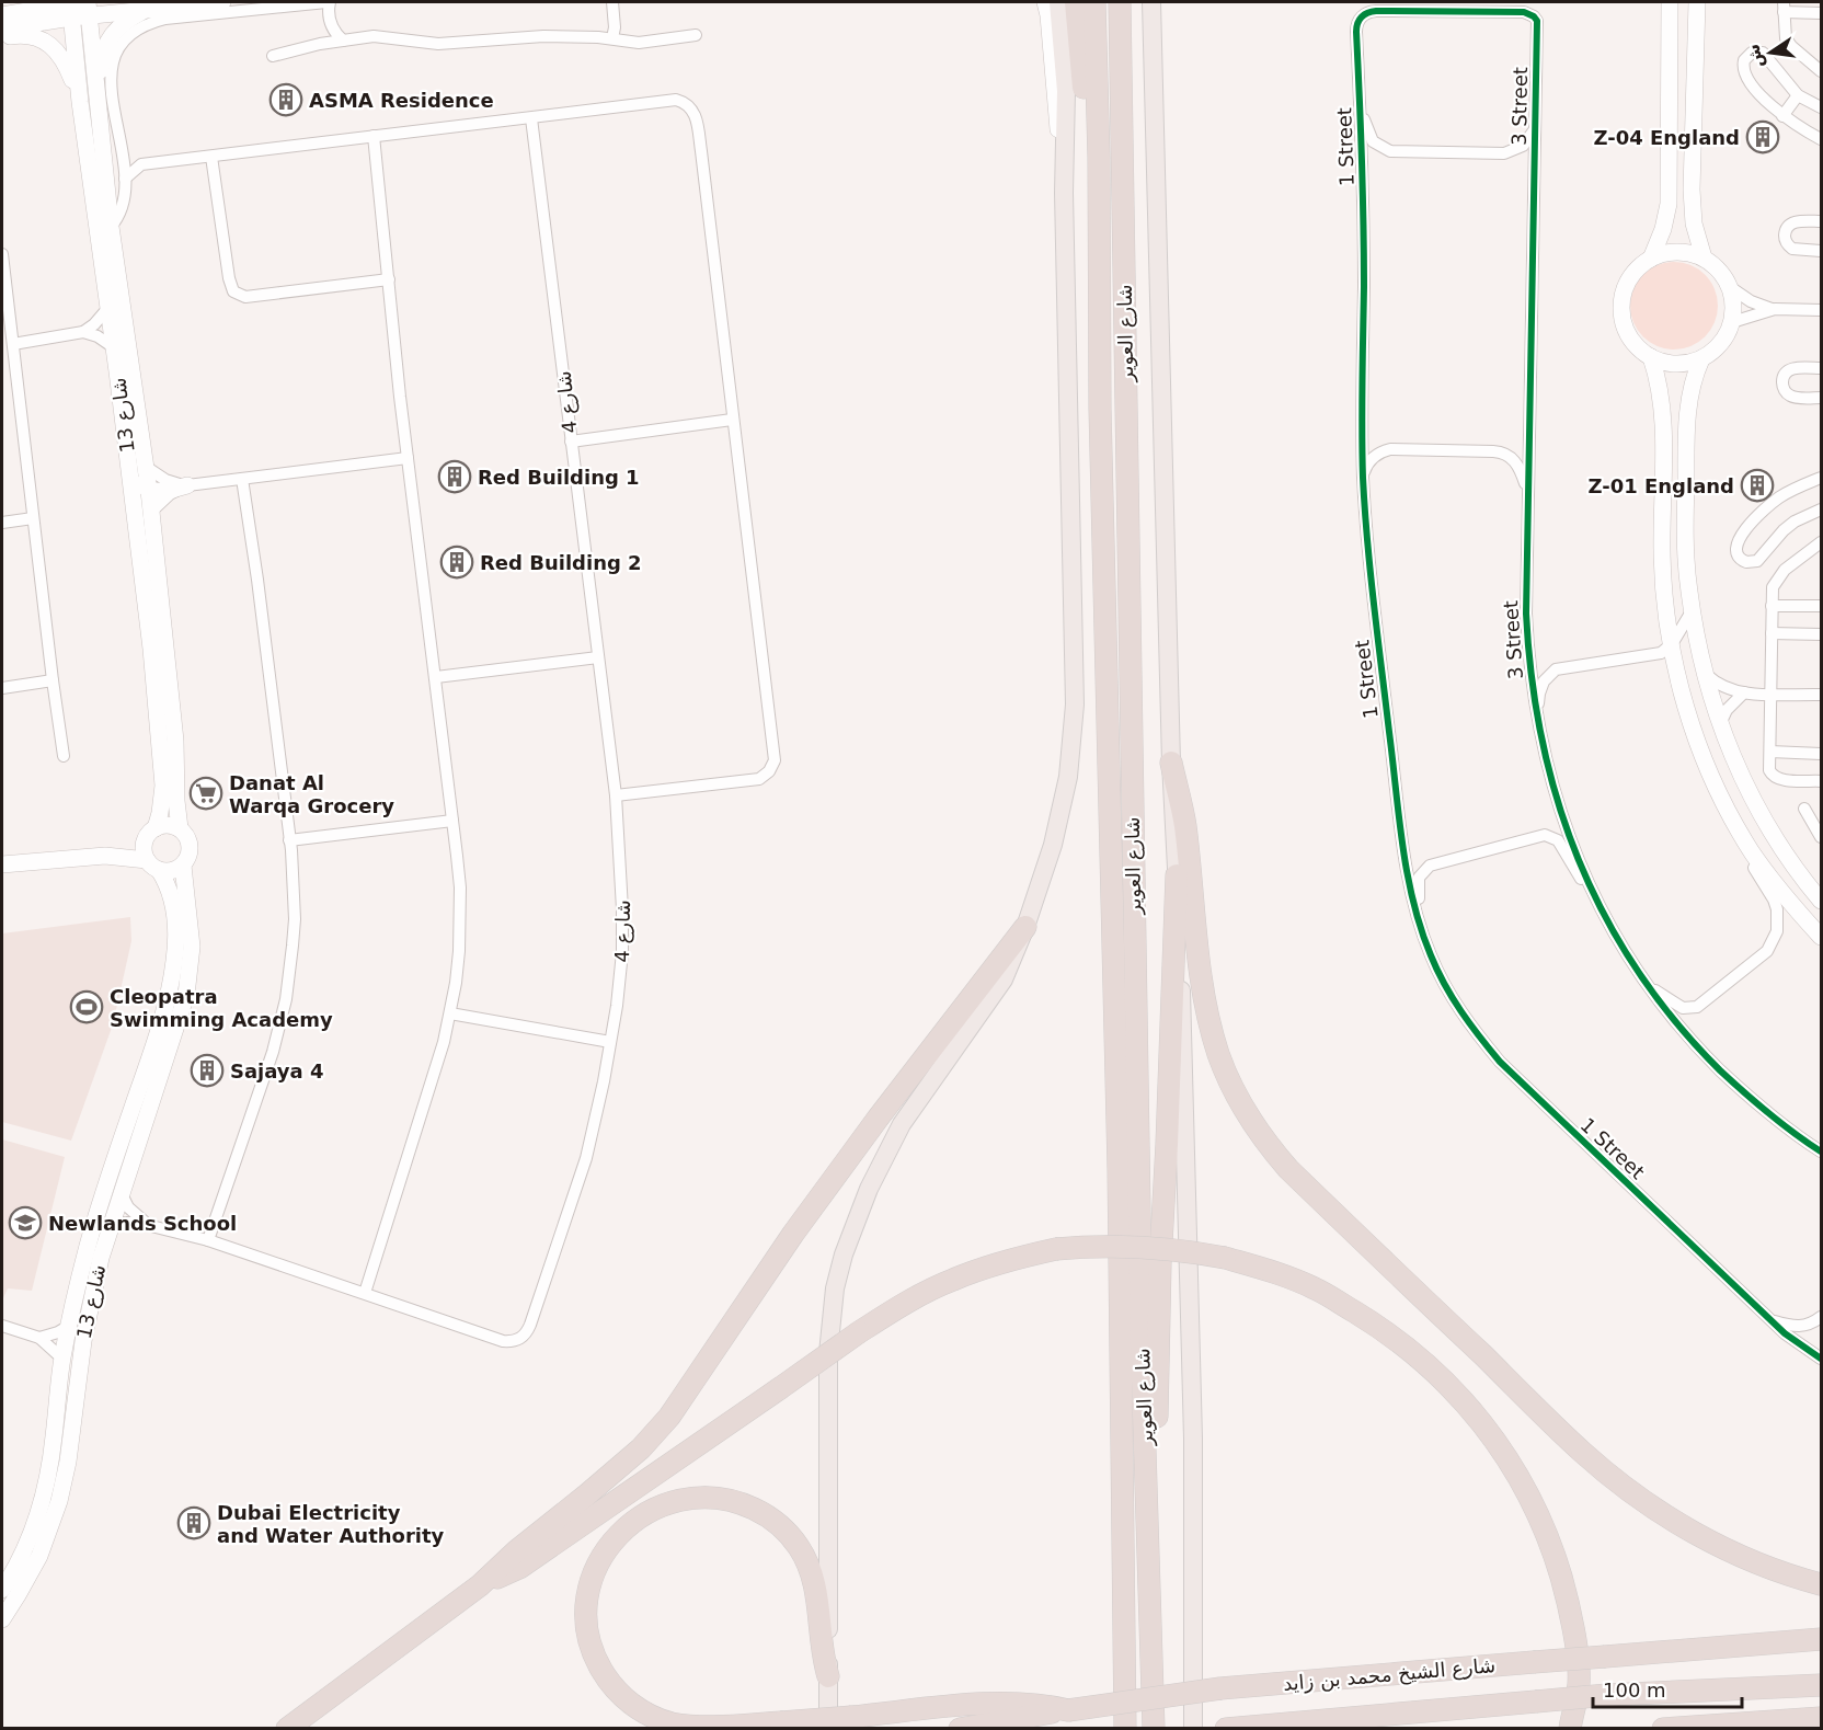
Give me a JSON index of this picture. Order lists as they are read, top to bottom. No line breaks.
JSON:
{"streets":{"highway":["شارع العوير","شارع الشيخ محمد بن زايد"],"street":["3 Street","1 Street","شارع 4","شارع 13"]},"crossings":[["3 Street","1 Street"],["شارع 4","شارع 13"]],"places":{"building":["ASMA Residence","Z-04 England","Red Building 1","Z-01 England","Red Building 2","Sajaya 4","Dubai Electricity and Water Authority"],"supermarket":["Danat Al Warqa Grocery"],"sports":["Cleopatra Swimming Academy"],"school or university":["Newlands School"]},"scale_bar":"100 m","north":"left"}
